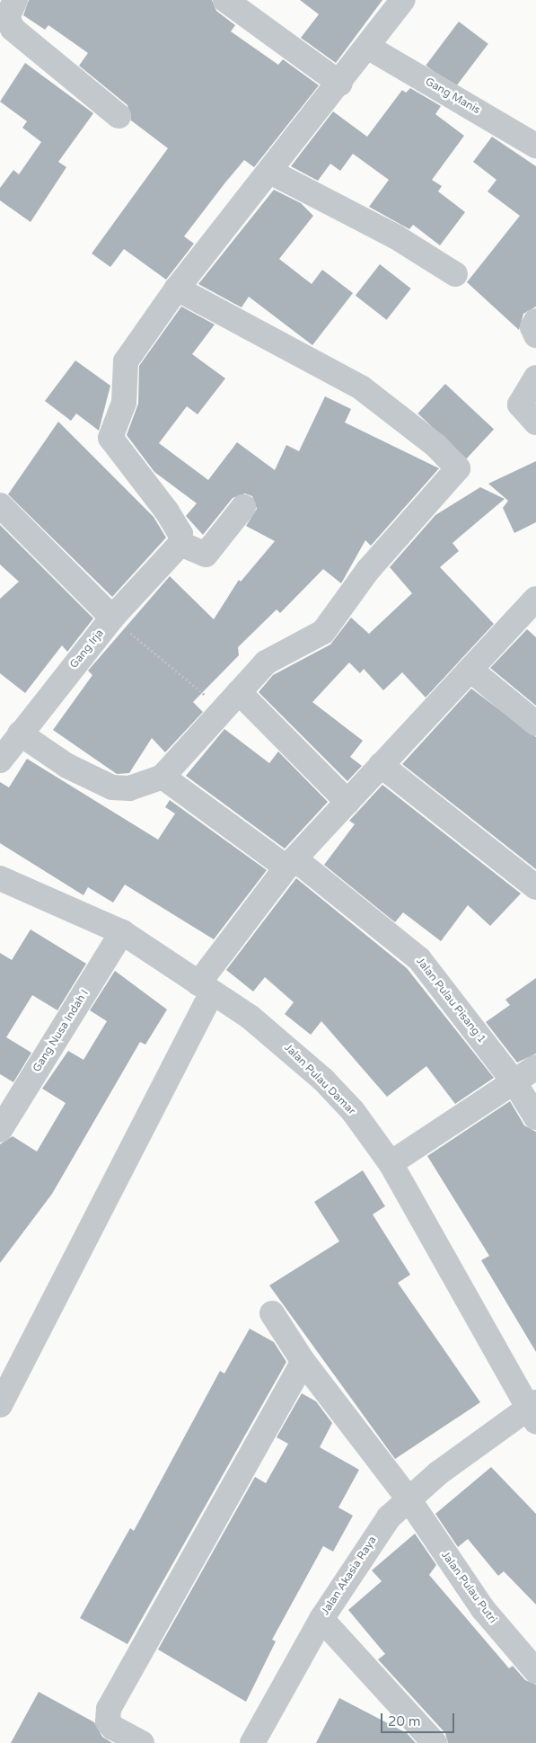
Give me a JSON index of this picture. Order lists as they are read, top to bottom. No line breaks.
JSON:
{"streets":{"street":["Gang Manis","Gang Irja","Jalan Pulau Pisang 1","Gang Nusa Indah I","Jalan Pulau Damar","Jalan Akasia Raya","Jalan Pulau Putri"]},"crossings":[["Gang Nusa Indah I","Jalan Pulau Damar"],["Jalan Pulau Damar","Jalan Akasia Raya"],["Jalan Akasia Raya","Jalan Pulau Putri"]],"scale_bar":"20 m"}
